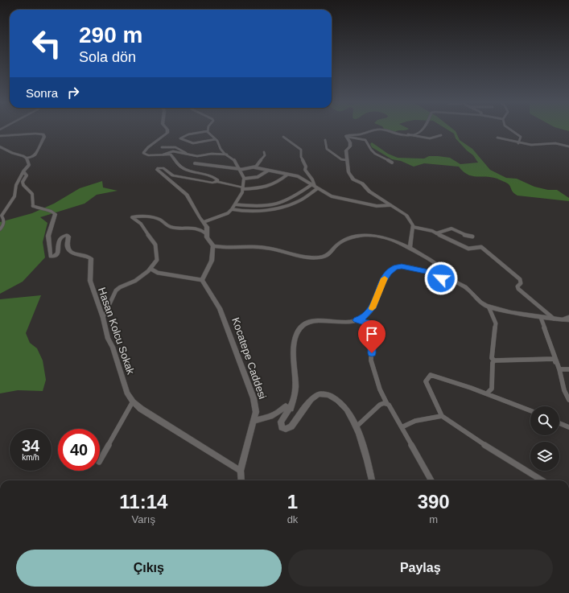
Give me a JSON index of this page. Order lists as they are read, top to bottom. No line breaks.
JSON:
{"streets":{"street":["Hasan Kolcu Sokak","Kocatepe Caddesi"]},"crossings":[["Hasan Kolcu Sokak","Kocatepe Caddesi"]],"page":{"turn":["290 m","Sola dön"],"then":"Sonra","speed":"34 km/h","limit":"40","eta":["11:14","Varış","1","dk","390","m"],"buttons":["Çıkış","Paylaş"]}}
